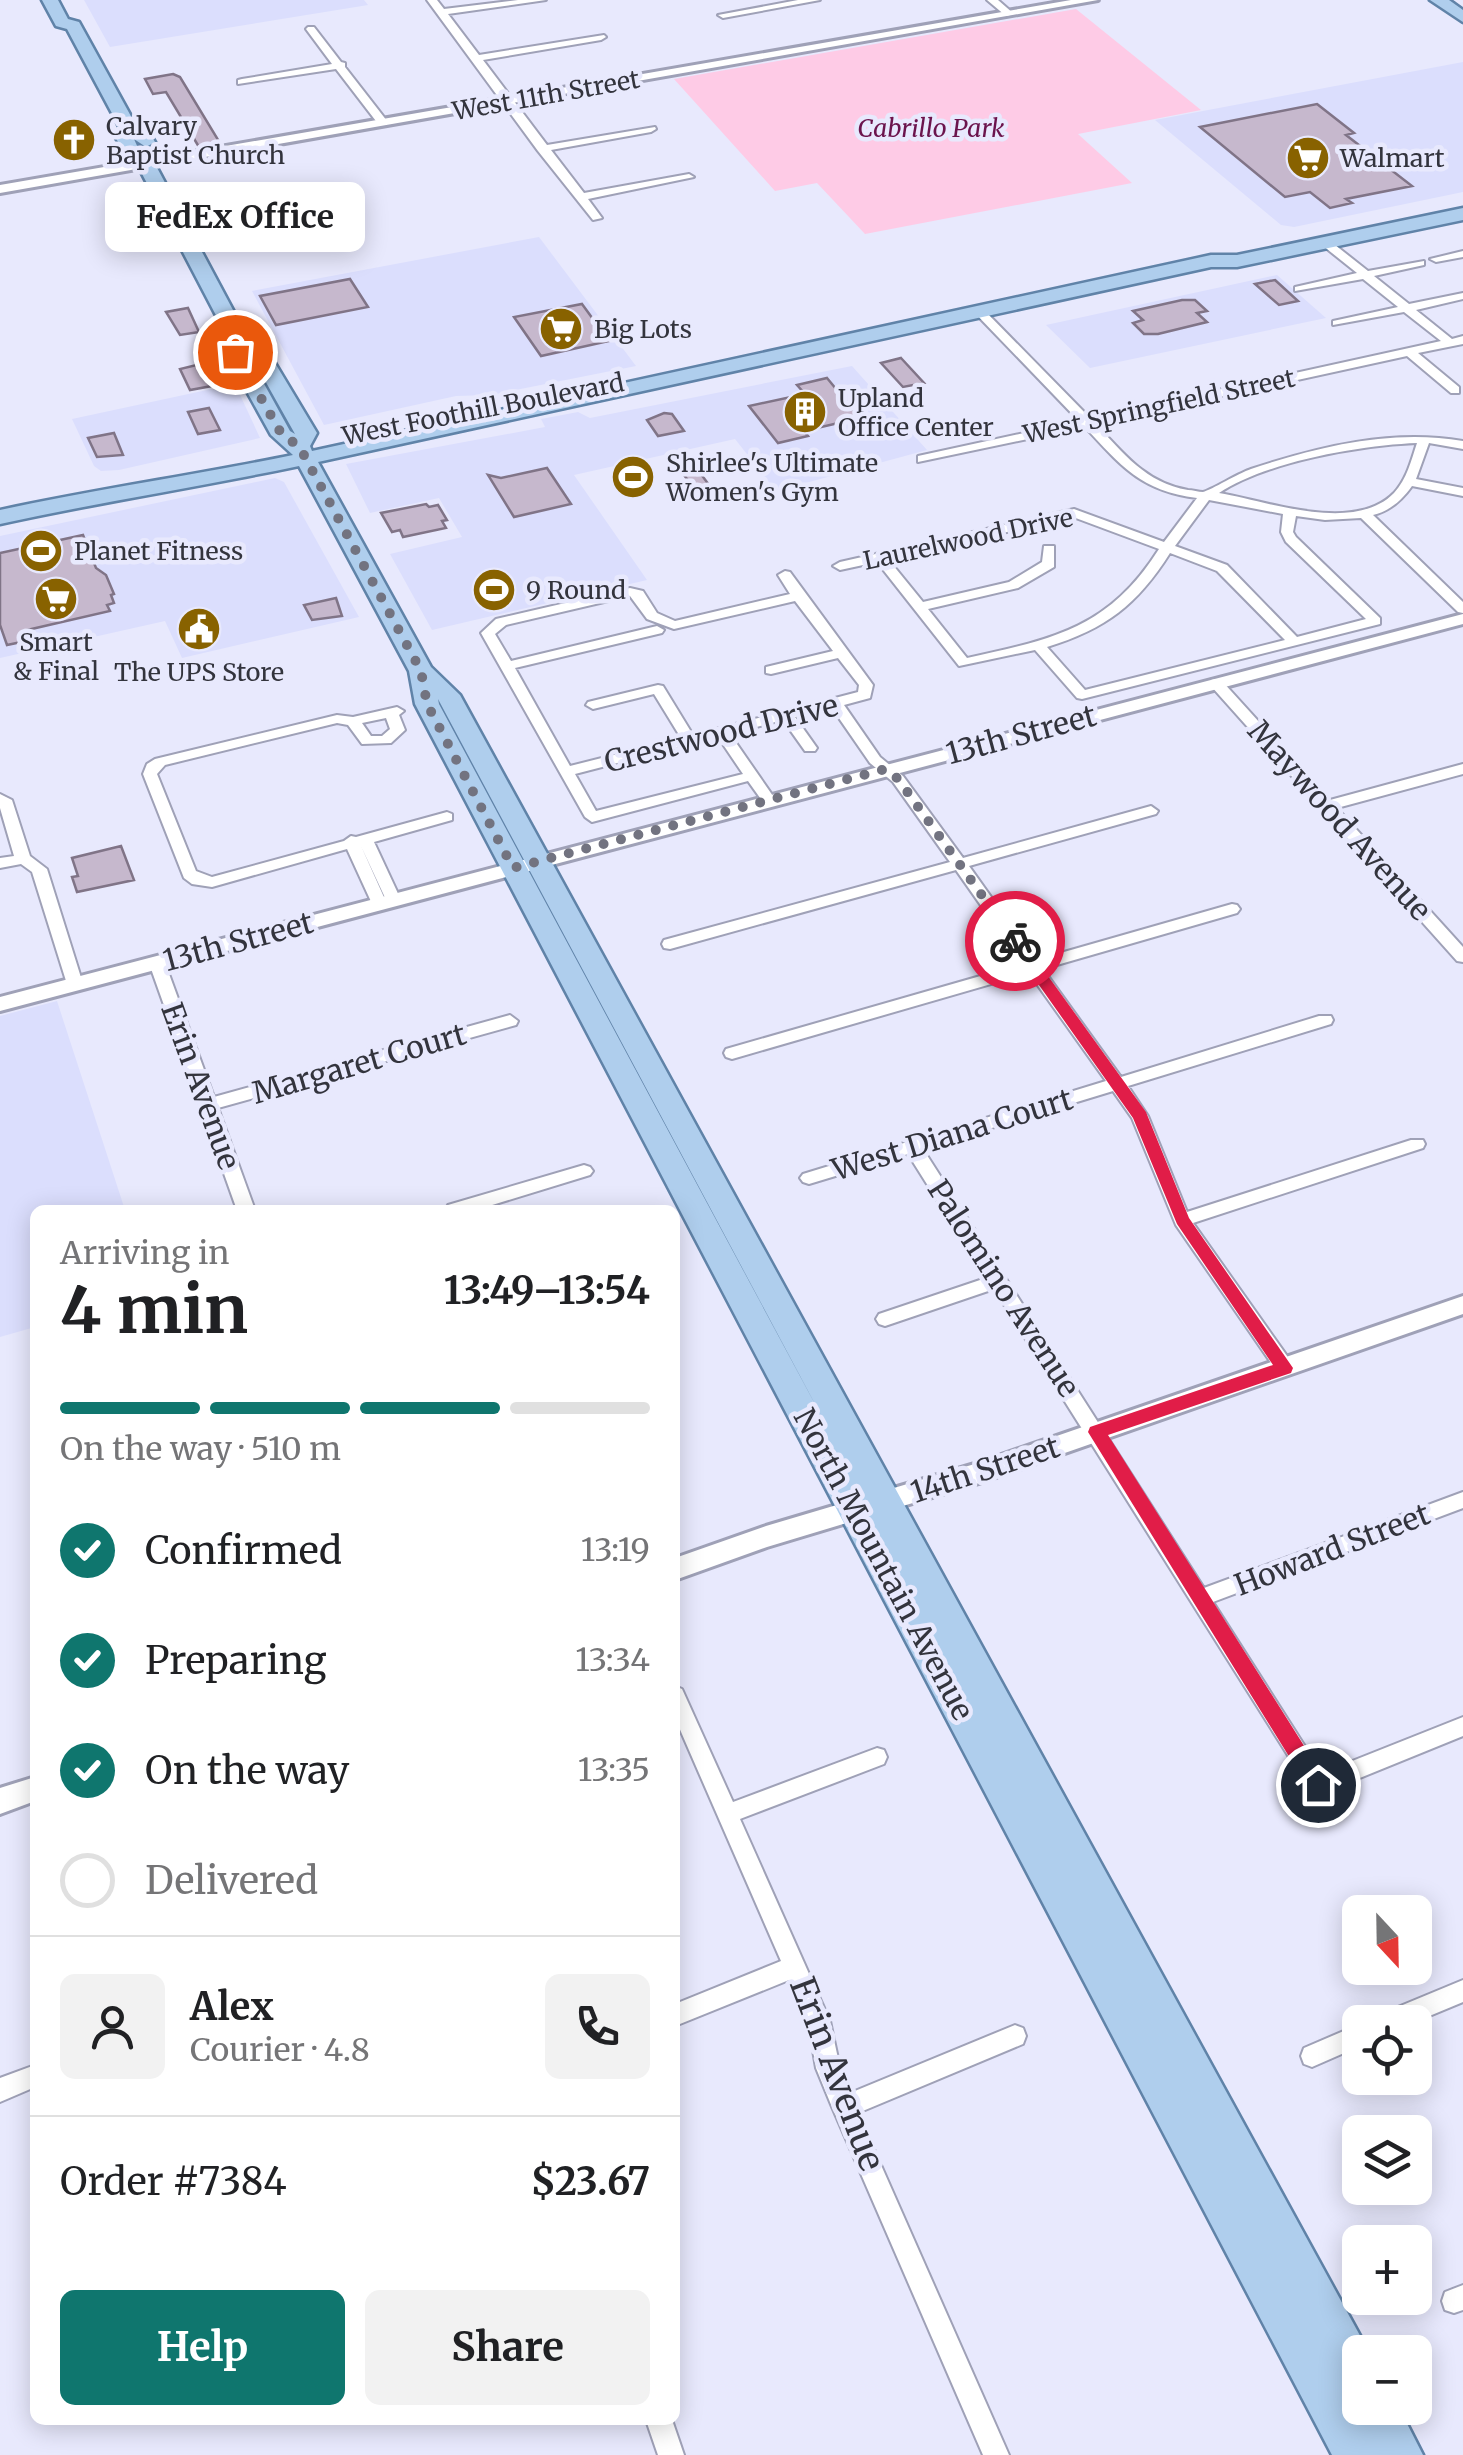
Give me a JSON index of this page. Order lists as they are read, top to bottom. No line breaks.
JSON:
{"streets":{"main road":["West Foothill Boulevard","North Mountain Avenue"],"street":["West 11th Street","West Springfield Street","Laurelwood Drive","Crestwood Drive","13th Street","Maywood Avenue","Margaret Court","Erin Avenue","West Diana Court","Palomino Avenue","14th Street","Howard Street"]},"crossings":[["West 11th Street","North Mountain Avenue"],["West Foothill Boulevard","North Mountain Avenue"],["13th Street","Maywood Avenue"],["13th Street","Erin Avenue"],["13th Street","North Mountain Avenue"],["Margaret Court","Erin Avenue"],["West Diana Court","Palomino Avenue"],["Palomino Avenue","14th Street"],["Palomino Avenue","Howard Street"],["14th Street","North Mountain Avenue"]],"parks":["Cabrillo Park"],"places":{"church":["Calvary Baptist Church"],"supermarket":["Walmart","Big Lots","Smart & Final"],"other":["FedEx Office"],"building":["Upland Office Center"],"sports":["Shirlee's Ultimate Women's Gym","Planet Fitness","9 Round"],"public building":["The UPS Store"]},"north":"bottom","page":{"bubble":"FedEx Office","heading":["4 min","Arriving in","13:49–13:54"],"panel":["Alex","Courier · 4.8","Order #7384","$23.67"],"bar":"On the way · 510 m","list":[["Confirmed","13:19"],["Preparing","13:34"],["On the way","13:35"],"Delivered"],"map_buttons":["+","−"],"buttons":["Help","Share"]}}
